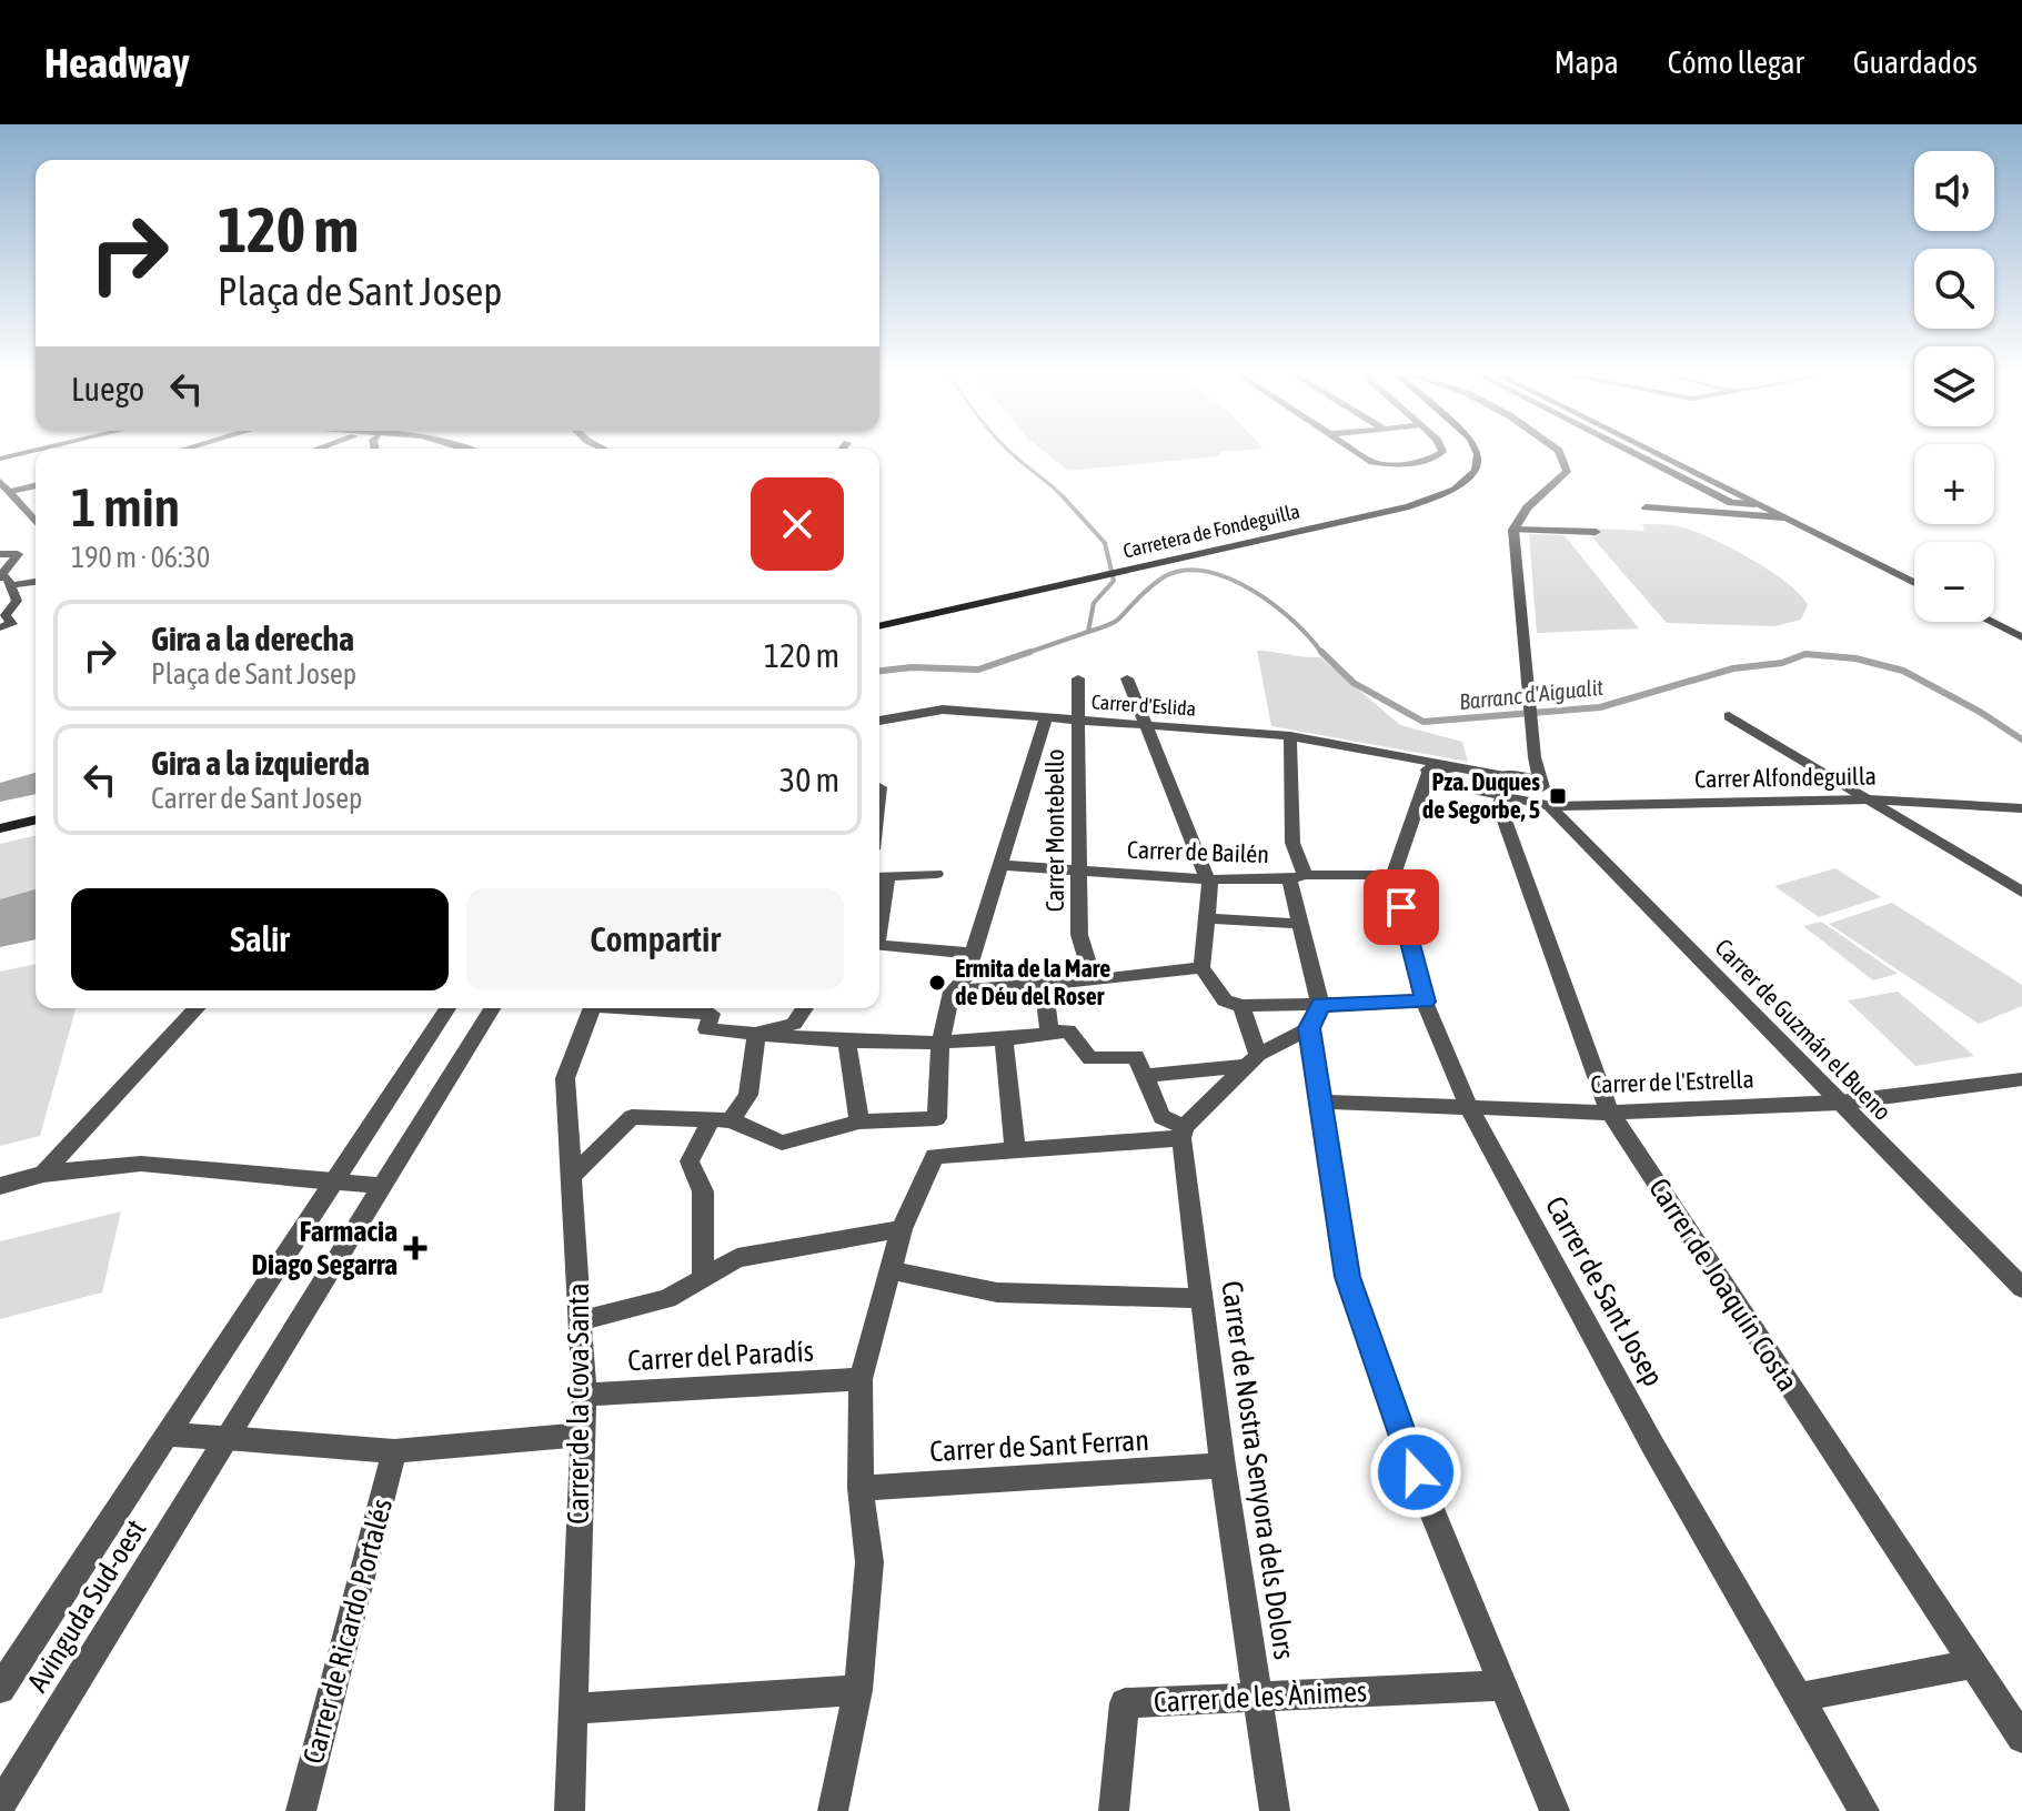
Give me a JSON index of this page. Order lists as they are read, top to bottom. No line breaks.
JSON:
{"streets":{"main road":["Carretera de Fondeguilla"],"street":["Carrer d'Eslida","Carrer Alfondeguilla","Carrer Montebello","Carrer de Bailén","Carrer de Guzmán el Bueno","Carrer de l'Estrella","Carrer de Joaquín Costa","Carrer de Sant Josep","Carrer del Paradís","Carrer de la Cova Santa","Carrer de Sant Ferran","Carrer de Nostra Senyora dels Dolors","Avinguda Sud-oest","Carrer de Ricardo Portalés","Carrer de les Ànimes"]},"crossings":[["Carrer d'Eslida","Carrer Alfondeguilla"],["Carrer d'Eslida","Carrer Montebello"],["Carrer d'Eslida","Carrer de Guzmán el Bueno"],["Carrer d'Eslida","Carrer de Joaquín Costa"],["Carrer Alfondeguilla","Carrer de Guzmán el Bueno"],["Carrer Montebello","Carrer de Bailén"],["Carrer de Bailén","Carrer de Sant Josep"],["Carrer de Guzmán el Bueno","Carrer de l'Estrella"],["Carrer de l'Estrella","Carrer de Joaquín Costa"],["Carrer de l'Estrella","Carrer de Sant Josep"],["Carrer del Paradís","Carrer de la Cova Santa"],["Carrer de Sant Ferran","Carrer de Nostra Senyora dels Dolors"],["Carrer de Nostra Senyora dels Dolors","Carrer de les Ànimes"]],"water":["Barranc d'Aigualit"],"places":{"transit":["Pza. Duques de Segorbe, 5"],"other":["Ermita de la Mare de Déu del Roser"],"health":["Farmacia Diago Segarra"]},"page":{"header":"Headway","nav":["Mapa","Cómo llegar","Guardados"],"map_buttons":["+","−"],"turn":["120 m","Plaça de Sant Josep"],"then":"Luego","heading":["1 min","190 m · 06:30"],"list":[{"name":"Gira a la derecha","note":"Plaça de Sant Josep","value":"120 m"},{"name":"Gira a la izquierda","note":"Carrer de Sant Josep","value":"30 m"}],"buttons":["Salir","Compartir"]}}
